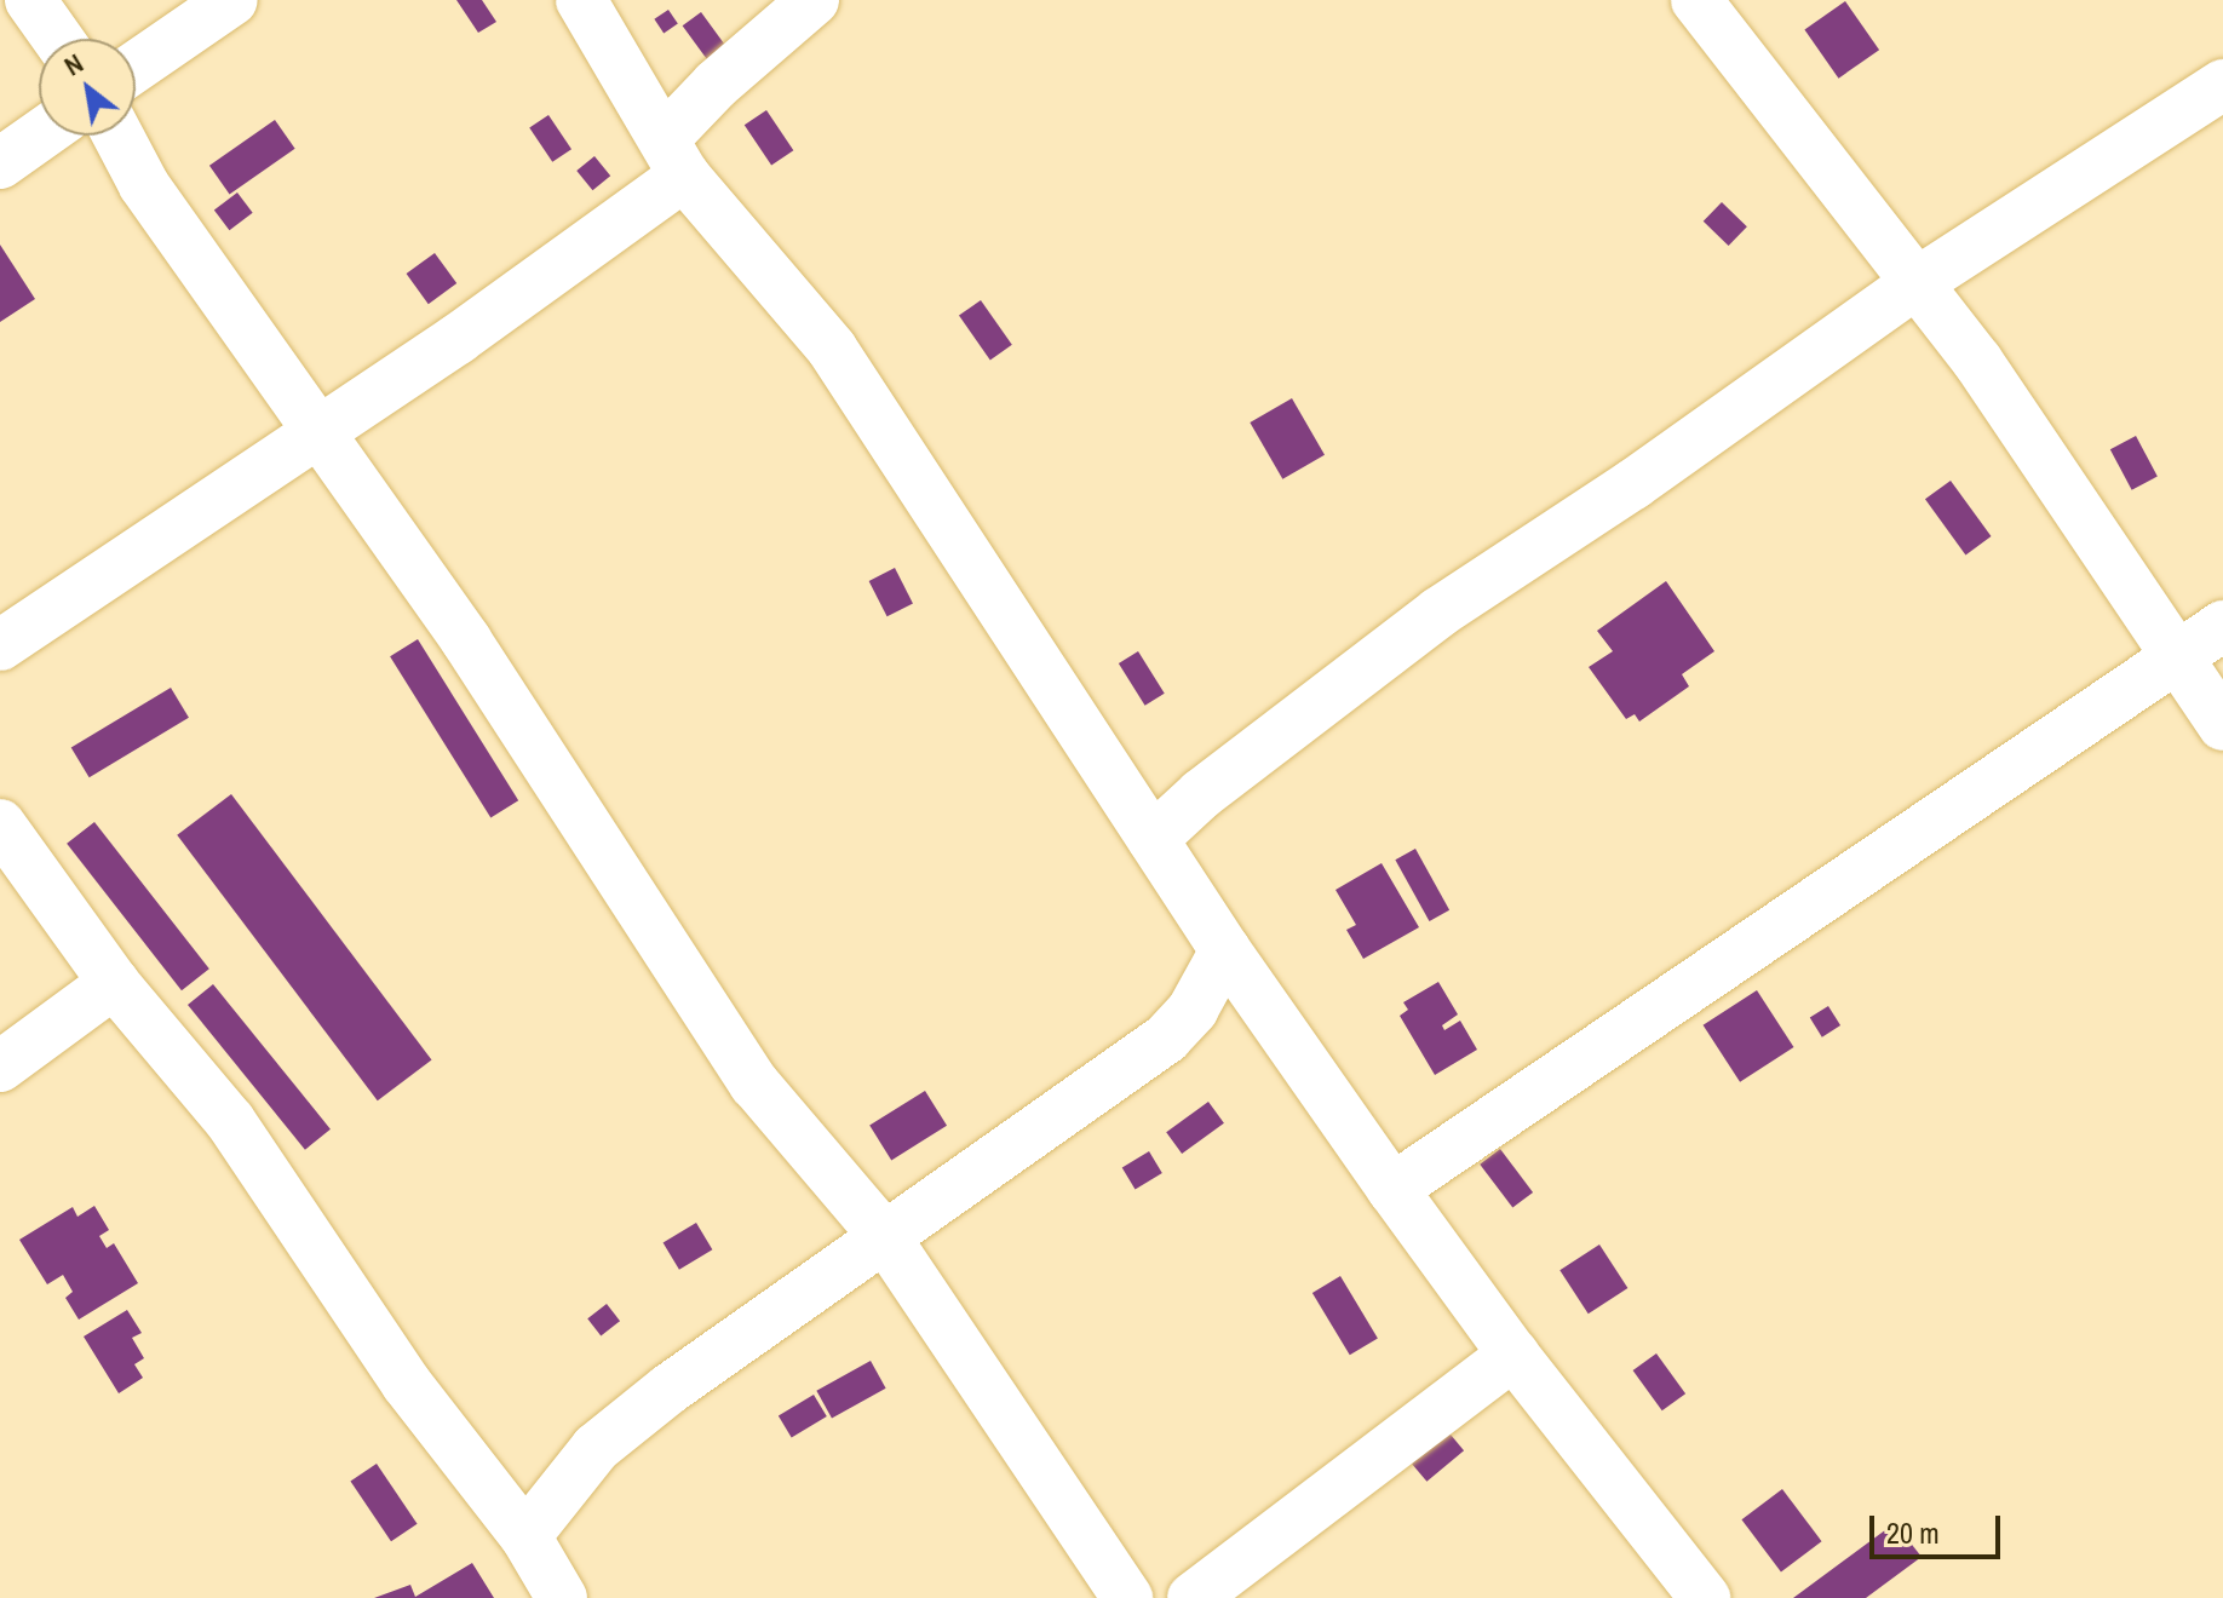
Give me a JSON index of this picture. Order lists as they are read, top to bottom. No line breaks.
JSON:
{"scale_bar":"20 m","north":"top left"}
